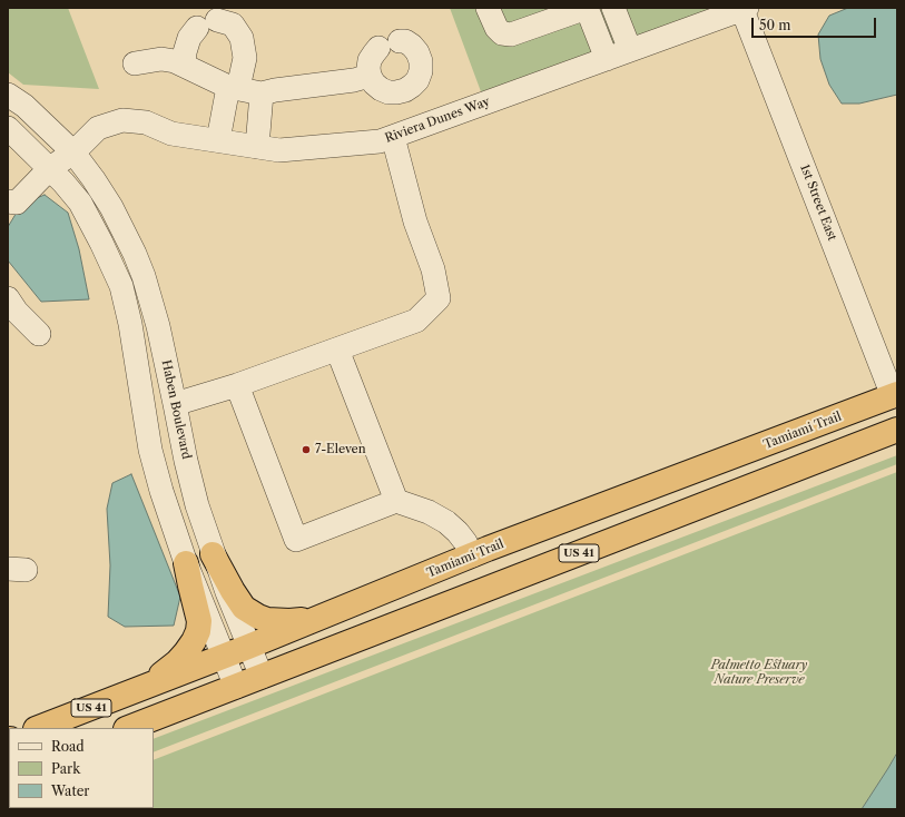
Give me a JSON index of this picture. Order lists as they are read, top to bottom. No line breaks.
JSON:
{"streets":{"highway":["Tamiami Trail","US 41"],"street":["Riviera Dunes Way","1st Street East","Haben Boulevard"]},"crossings":[["Riviera Dunes Way","1st Street East"],["Riviera Dunes Way","Haben Boulevard"],["1st Street East","Tamiami Trail"],["Haben Boulevard","Tamiami Trail"],["Haben Boulevard","US 41"]],"parks":["Palmetto Estuary Nature Preserve"],"places":["7-Eleven"],"legend":["Road","Park","Water"],"scale_bar":"50 m"}
